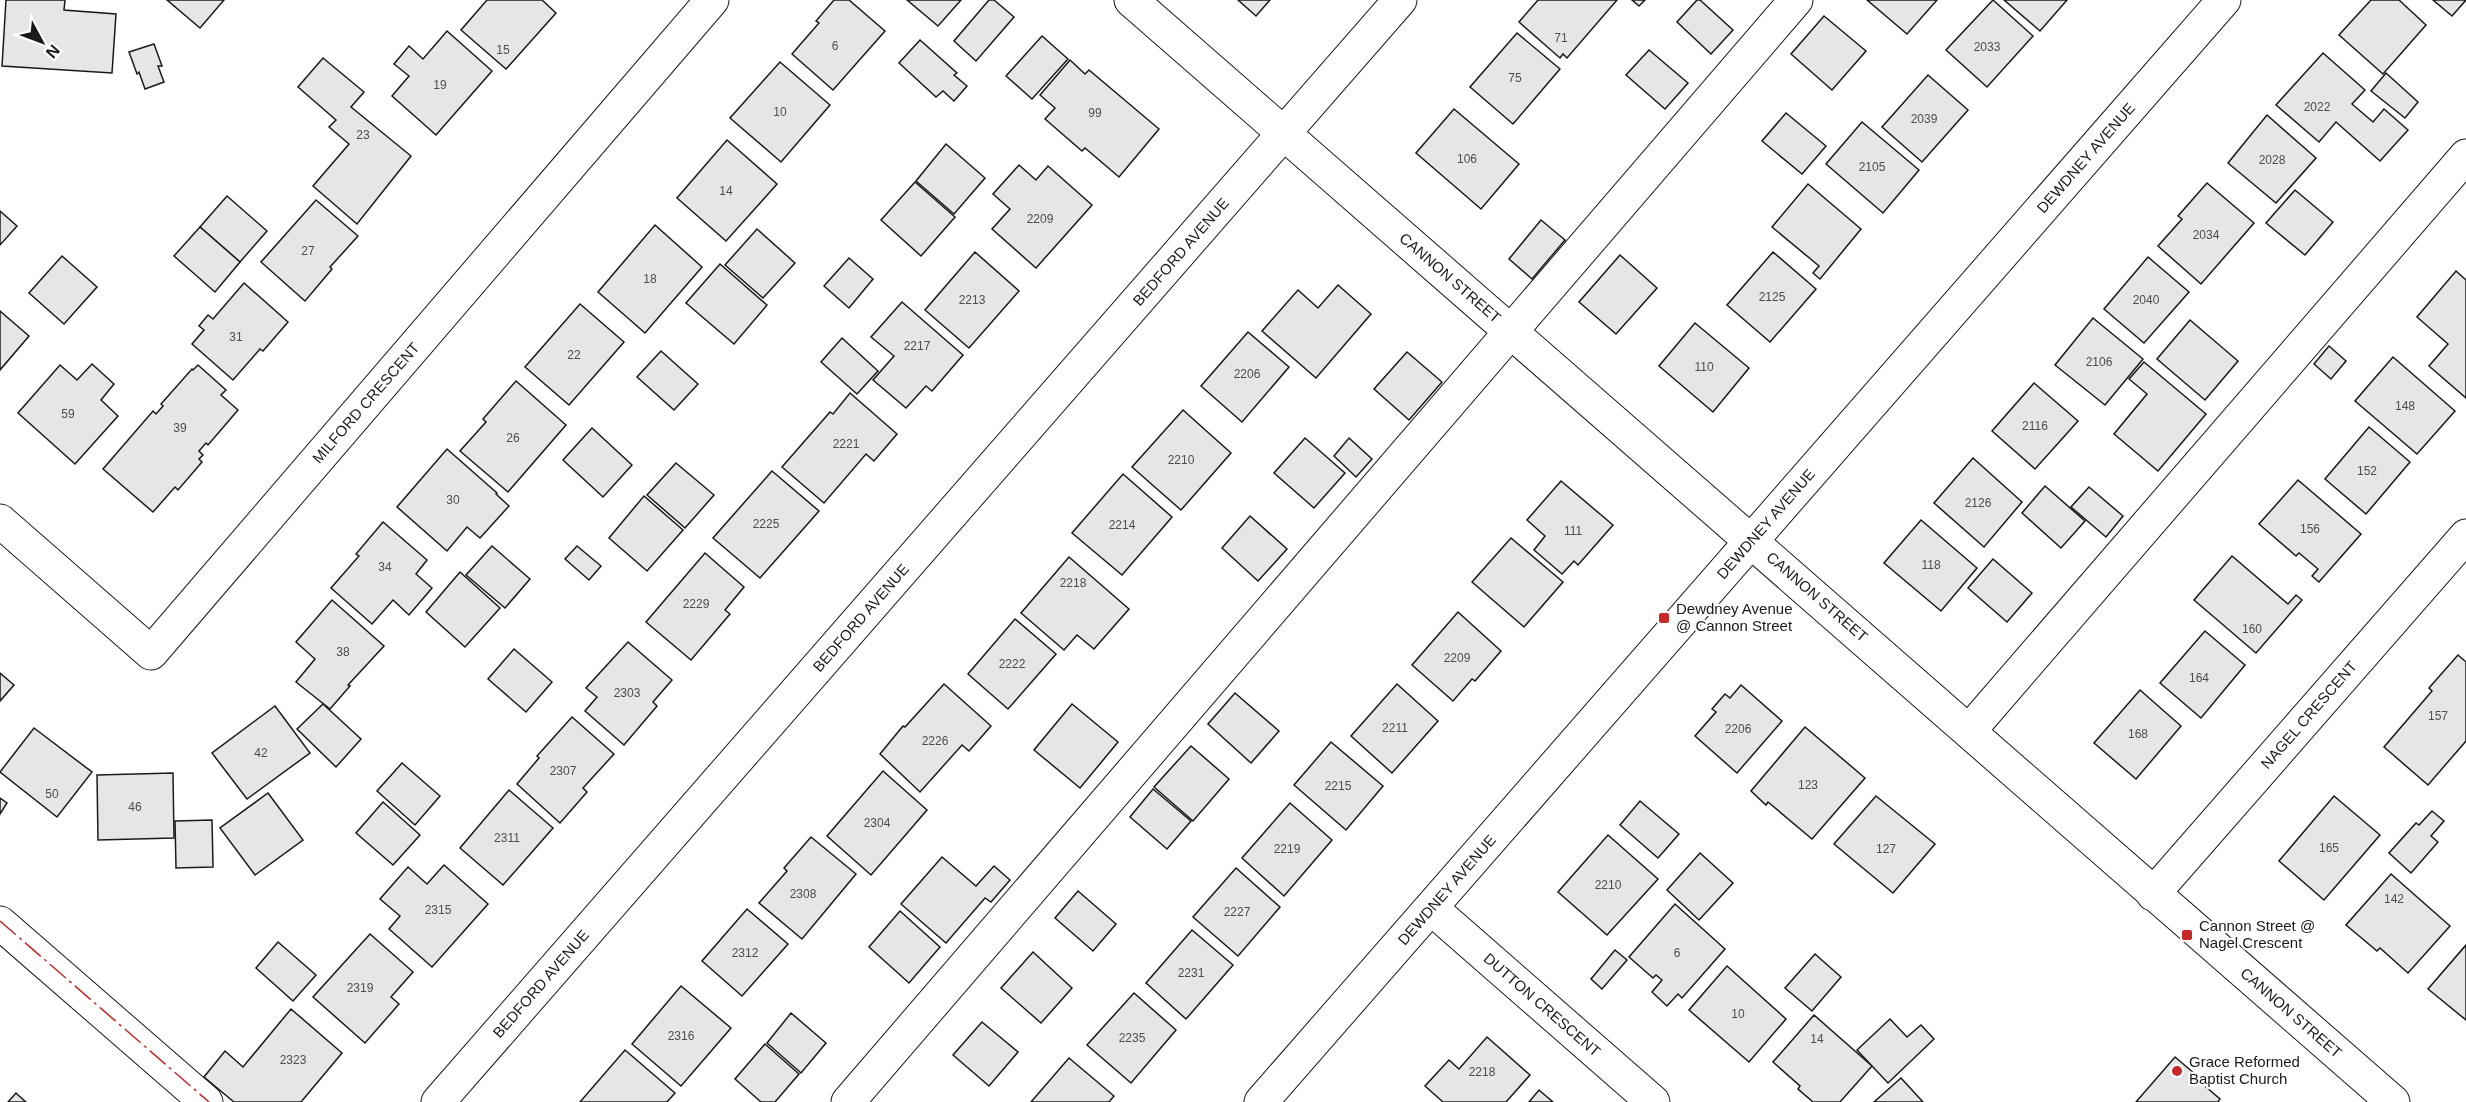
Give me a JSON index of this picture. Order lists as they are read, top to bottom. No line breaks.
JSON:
{"streets":{"street":["DEWDNEY AVENUE","BEDFORD AVENUE","CANNON STREET","MILFORD CRESCENT","NAGEL CRESCENT","DUTTON CRESCENT"]},"crossings":[["DEWDNEY AVENUE","CANNON STREET"],["DEWDNEY AVENUE","DUTTON CRESCENT"],["BEDFORD AVENUE","CANNON STREET"],["CANNON STREET","NAGEL CRESCENT"]],"places":{"transit":["Dewdney Avenue @ Cannon Street","Cannon Street @ Nagel Crescent"],"other":["Grace Reformed Baptist Church"]},"house_numbers":["71","6","2033","15","75","19","2022","10","99","2039","23","106","2028","2105","14","2209","2034","27","18","2125","2213","2040","31","2217","22","2106","110","2206","148","59","2116","39","26","2221","2210","152","30","2126","2225","2214","156","111","118","34","2218","2229","160","38","2209","2222","164","2303","157","2211","2206","168","2226","42","2307","123","2215","50","46","2304","2311","165","2219","127","2210","2308","142","2315","2227","2312","6","2231","2319","10","2316","2235","14","2323","2218"],"north":"bottom right"}
